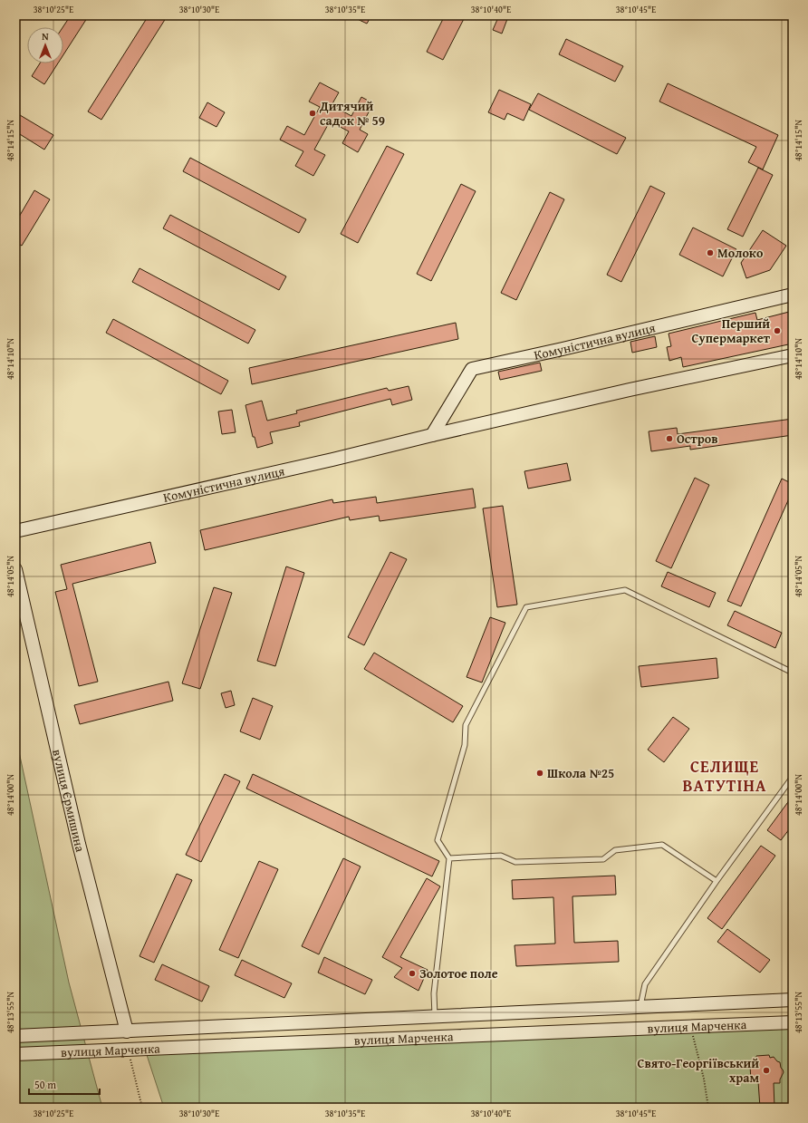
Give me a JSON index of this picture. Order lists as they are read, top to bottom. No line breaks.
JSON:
{"streets":{"street":["Комуністична вулиця","вулиця Єрмишина","вулиця Марченка"]},"crossings":[["вулиця Єрмишина","вулиця Марченка"]],"districts":["СЕЛИЩЕ ВАТУТІНА"],"places":["Дитячий садок № 59","Молоко","Перший Супермаркет","Остров","Школа №25","Золотое поле","Свято-Георгіївський храм"],"scale_bar":"50 m","north":"top","coordinates":["38°10'25\"E","38°10'30\"E","38°10'35\"E","38°10'40\"E","38°10'45\"E","48°14'15\"N","48°14'10\"N","48°14'05\"N","48°14'00\"N","48°13'55\"N"]}
